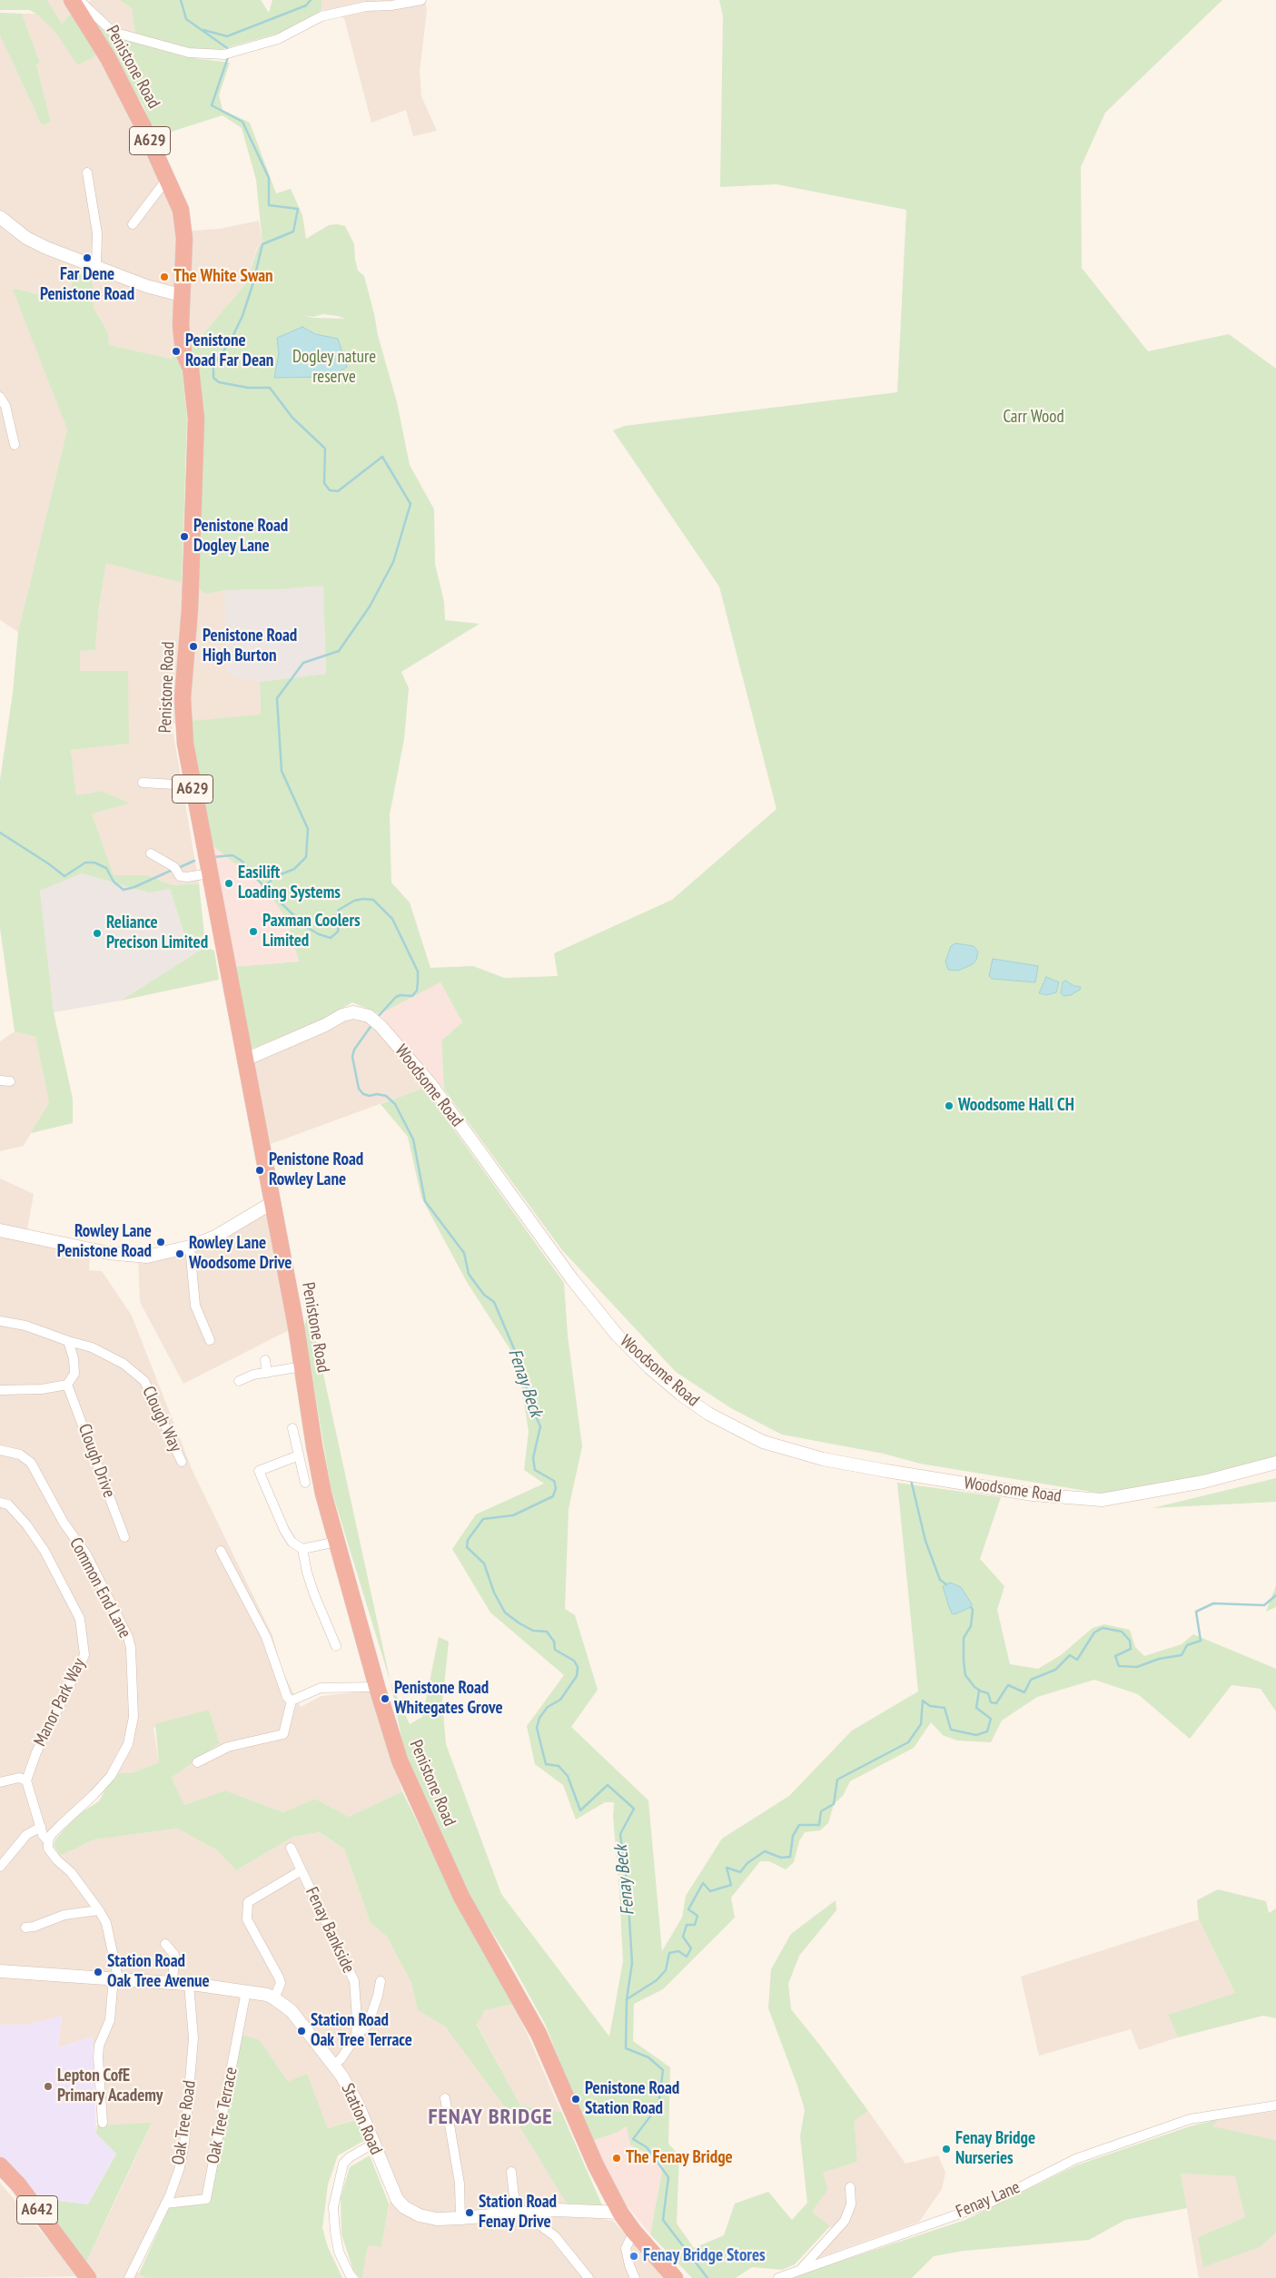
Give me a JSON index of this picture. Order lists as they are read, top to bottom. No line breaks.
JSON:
{"streets":{"highway":["Penistone Road","A629","A642"],"street":["Woodsome Road","Clough Way","Clough Drive","Common End Lane","Manor Park Way","Fenay Bankside","Oak Tree Terrace","Station Road","Oak Tree Road","Fenay Lane"]},"crossings":[["Penistone Road","Woodsome Road"],["Penistone Road","Station Road"],["Fenay Bankside","Station Road"],["Oak Tree Terrace","Station Road"],["Oak Tree Terrace","Oak Tree Road"],["Station Road","Oak Tree Road"]],"districts":["FENAY BRIDGE"],"water":["Fenay Beck"],"parks":["Dogley nature reserve","Carr Wood"],"places":["Far Dene Penistone Road","The White Swan","Penistone Road Far Dean","Penistone Road Dogley Lane","Penistone Road High Burton","Easilift Loading Systems","Paxman Coolers Limited","Reliance Precison Limited","Woodsome Hall CH","Penistone Road Rowley Lane","Rowley Lane Penistone Road","Rowley Lane Woodsome Drive","Penistone Road Whitegates Grove","Station Road Oak Tree Avenue","Station Road Oak Tree Terrace","Lepton CofE Primary Academy","Penistone Road Station Road","Fenay Bridge Nurseries","The Fenay Bridge","Station Road Fenay Drive","Fenay Bridge Stores"]}
